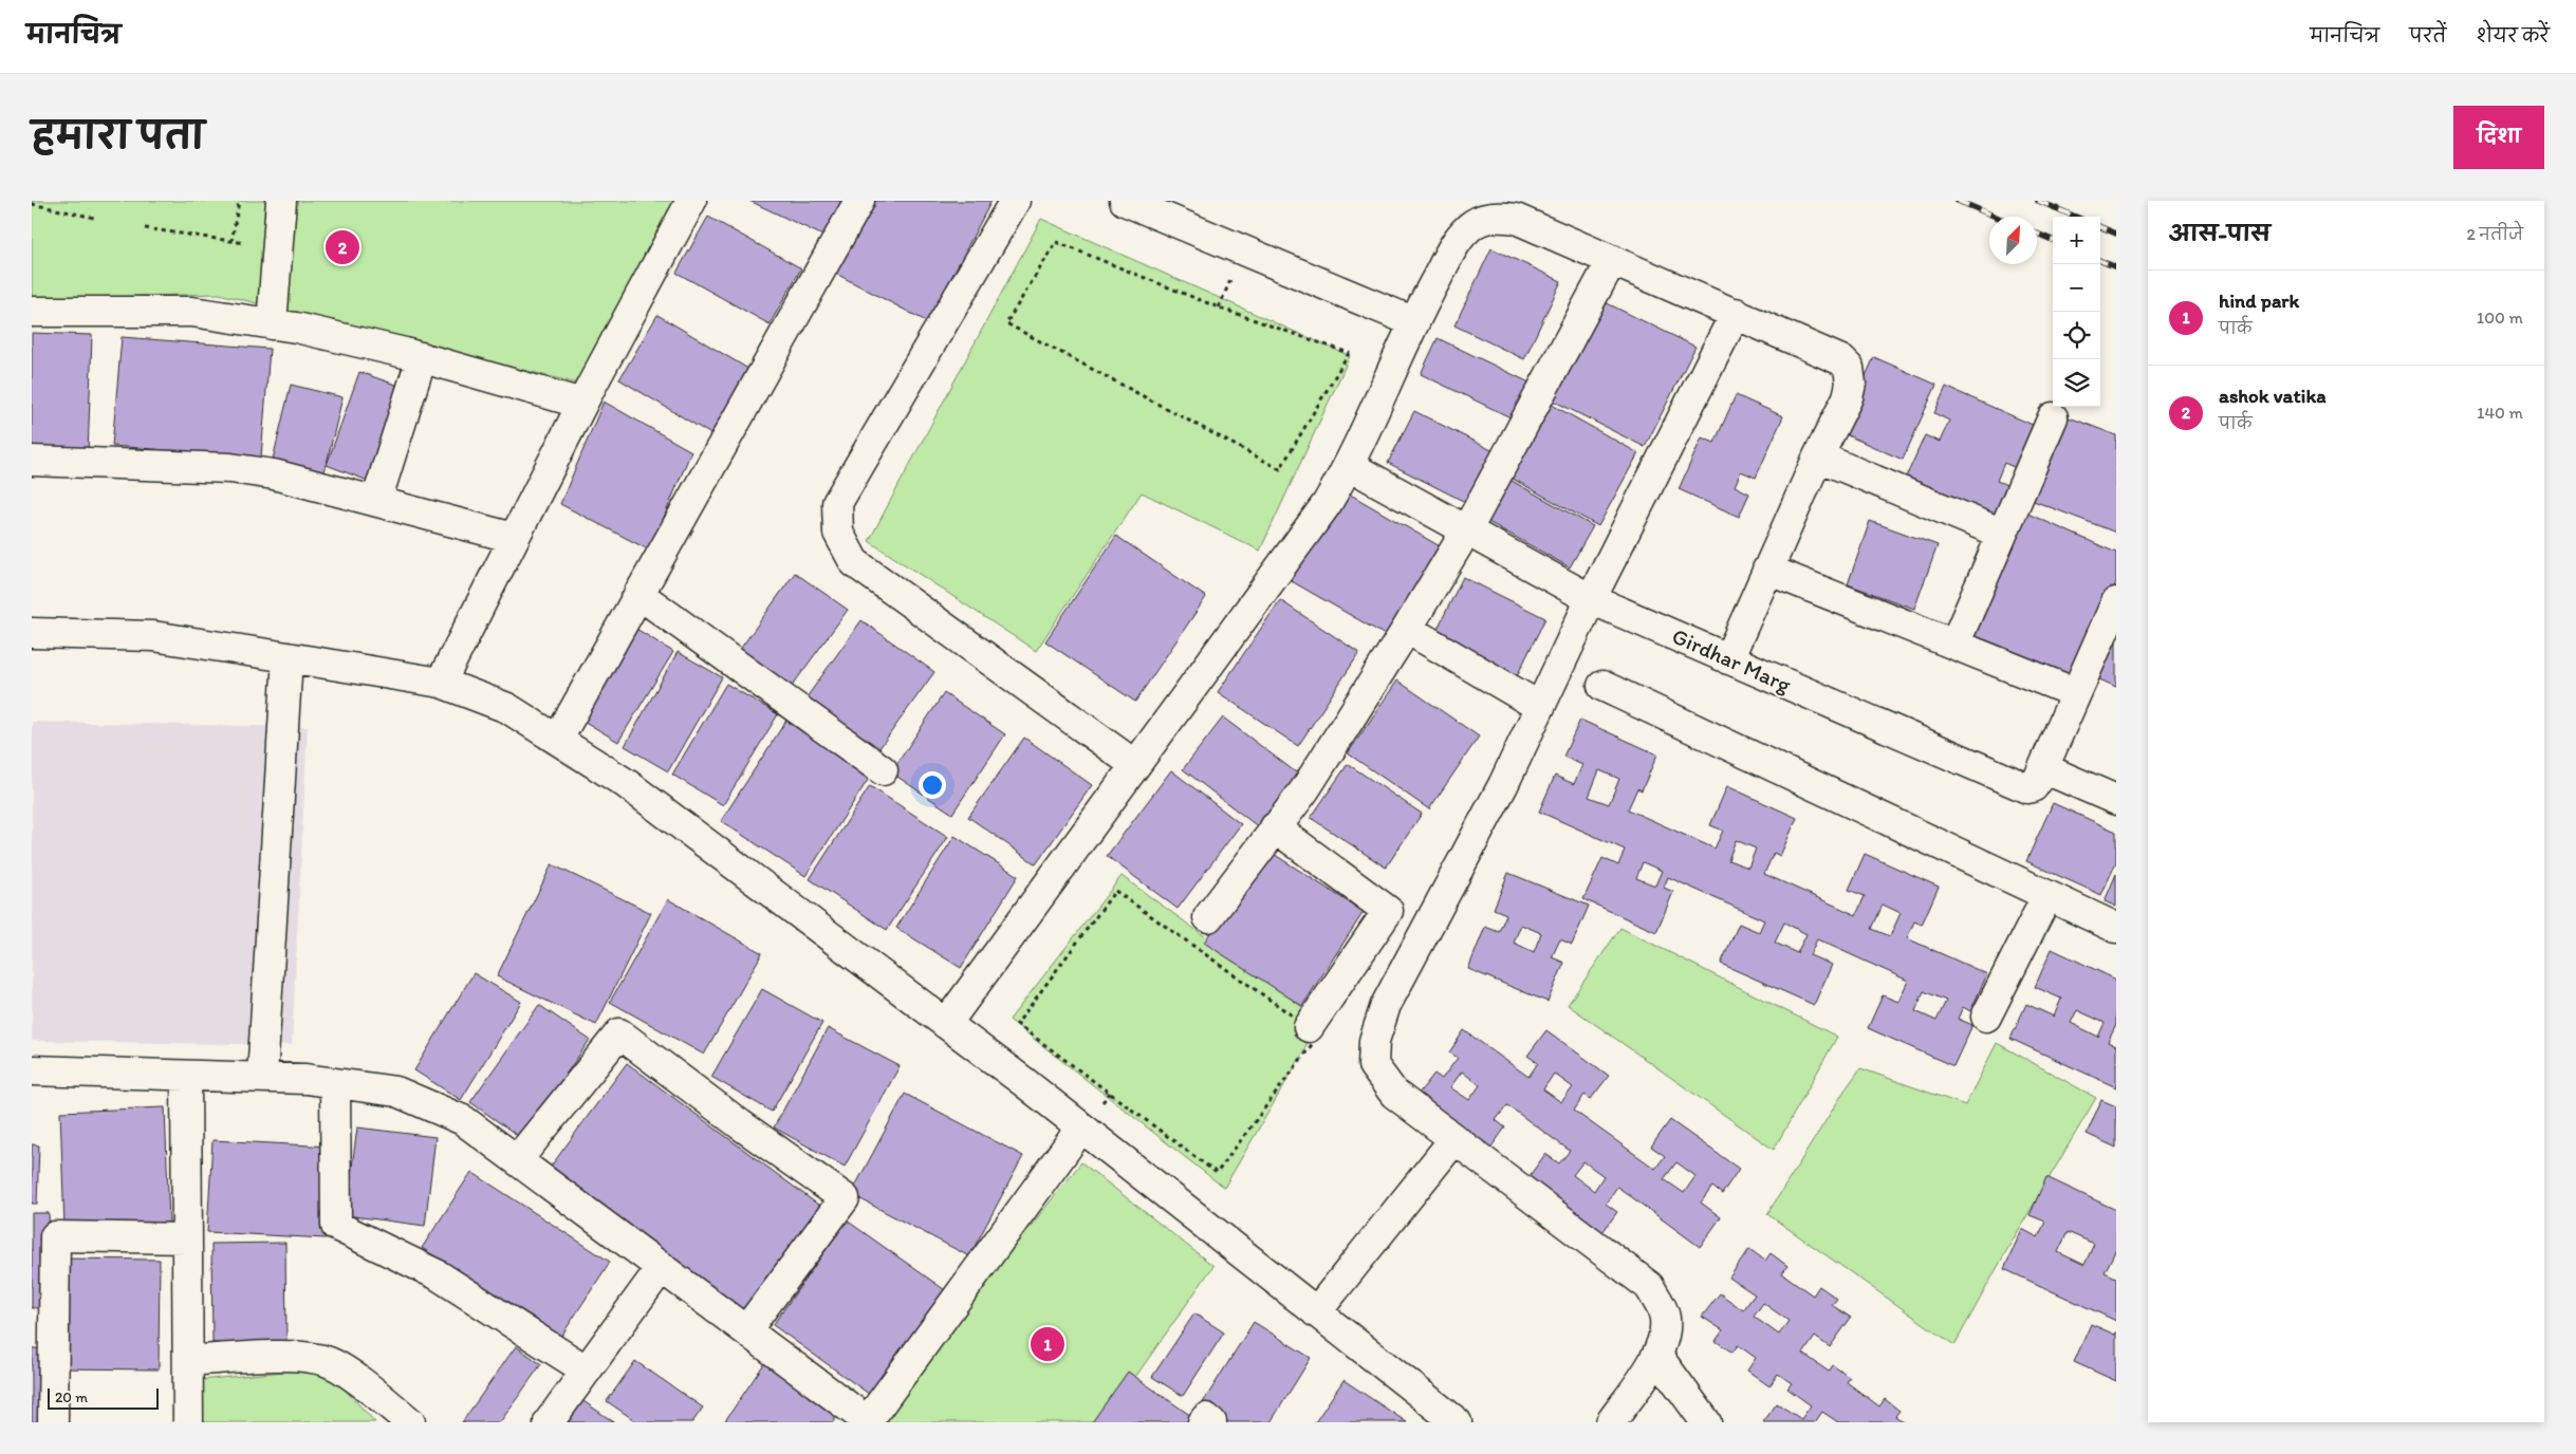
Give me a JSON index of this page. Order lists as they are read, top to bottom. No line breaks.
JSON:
{"streets":{"street":["Girdhar Marg"]},"scale_bar":"20 m","north":"top right","page":{"header":"मानचित्र","nav":["मानचित्र","परतें","शेयर करें"],"title":"हमारा पता","buttons":"दिशा","heading":["आस-पास","2 नतीजे"],"map_buttons":["+","−"],"pins":["2","1"],"list":[{"mark":"1","name":"hind park","note":"पार्क","value":"100 m"},{"mark":"2","name":"ashok vatika","note":"पार्क","value":"140 m"}],"scale":"20 m"}}
